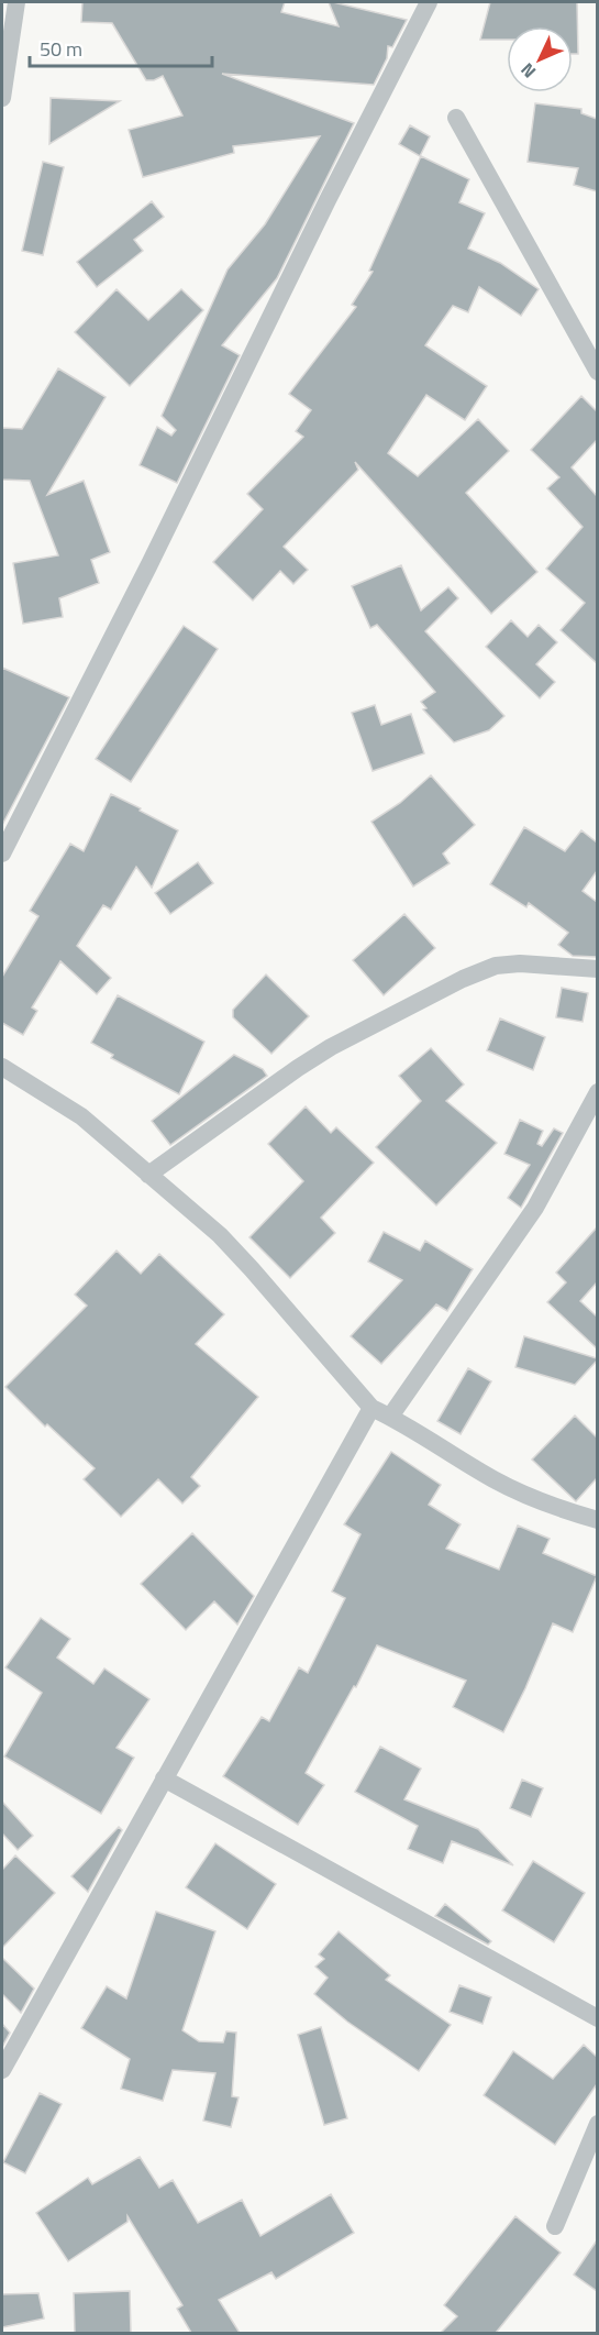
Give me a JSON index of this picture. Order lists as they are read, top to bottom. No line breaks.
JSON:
{"scale_bar":"50 m","north":"bottom left"}
